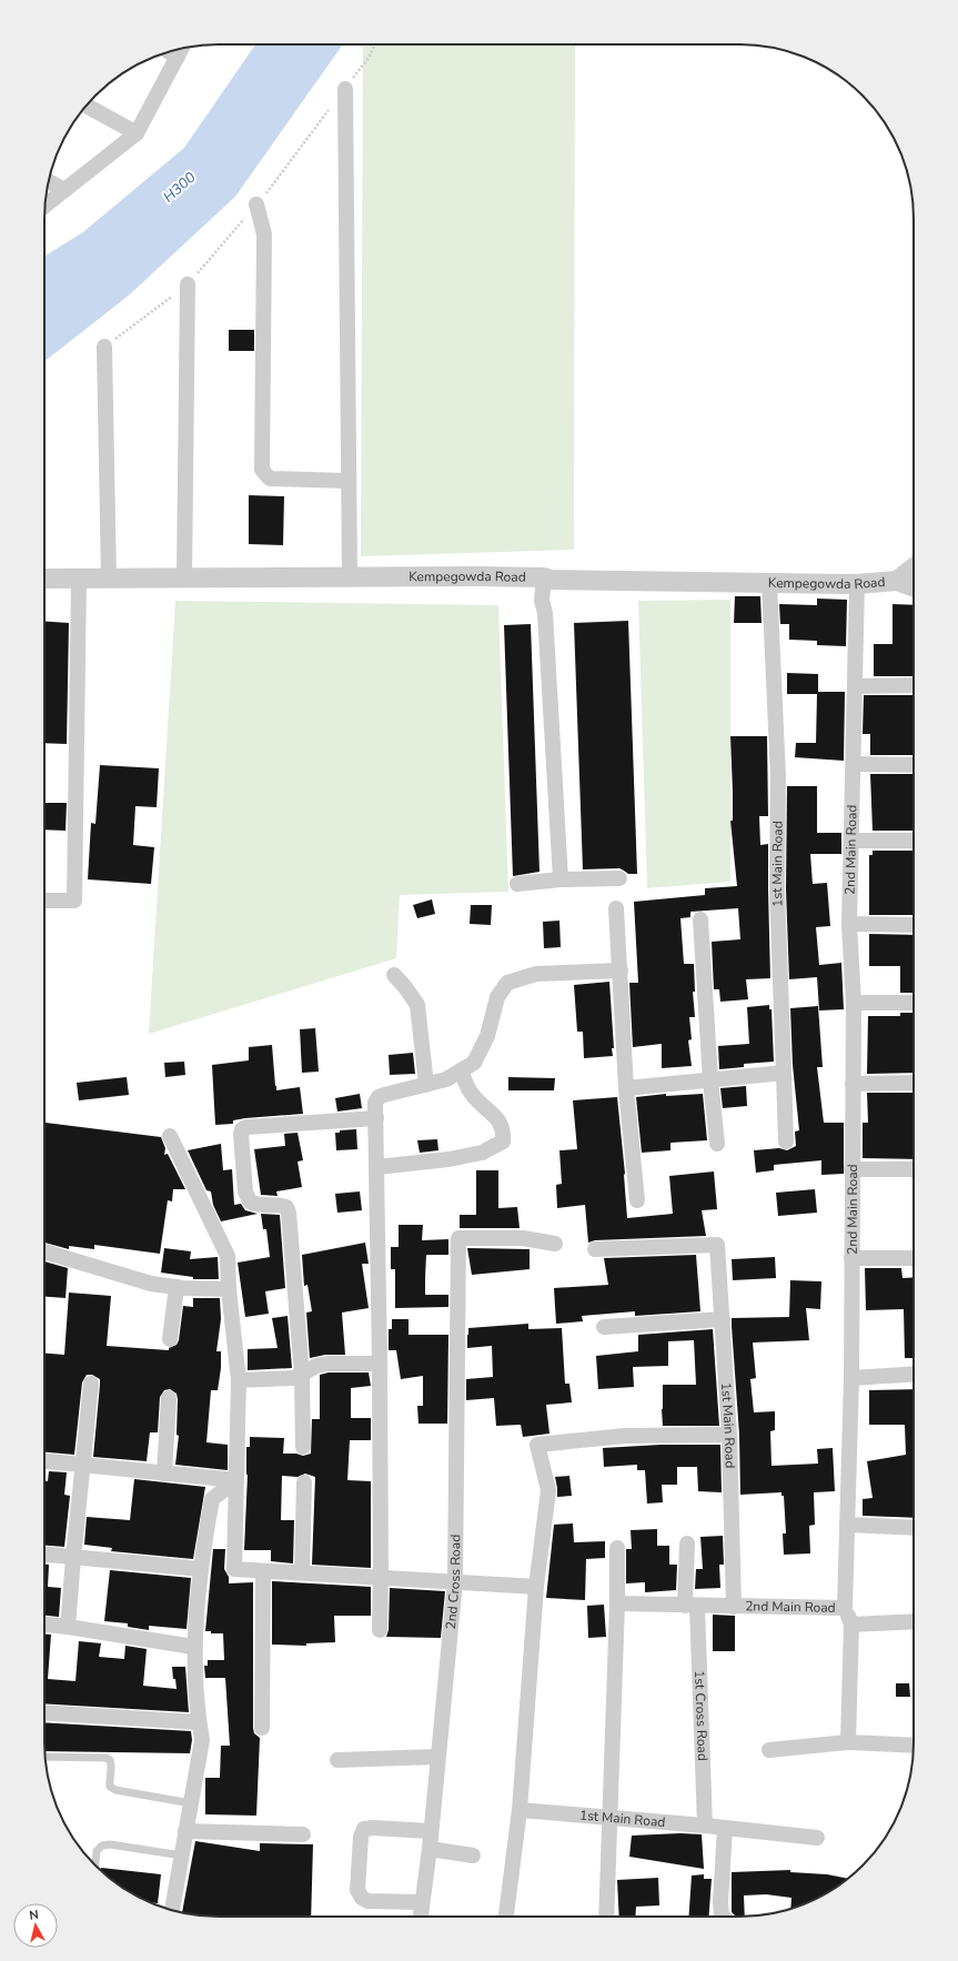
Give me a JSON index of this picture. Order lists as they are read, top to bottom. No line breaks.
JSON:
{"streets":{"street":["Kempegowda Road","2nd Main Road","1st Main Road","2nd Cross Road","1st Cross Road"]},"crossings":[["Kempegowda Road","2nd Main Road"],["Kempegowda Road","1st Main Road"],["2nd Main Road","1st Main Road"],["2nd Main Road","1st Cross Road"],["1st Main Road","1st Cross Road"]],"water":["H300"],"north":"top"}
